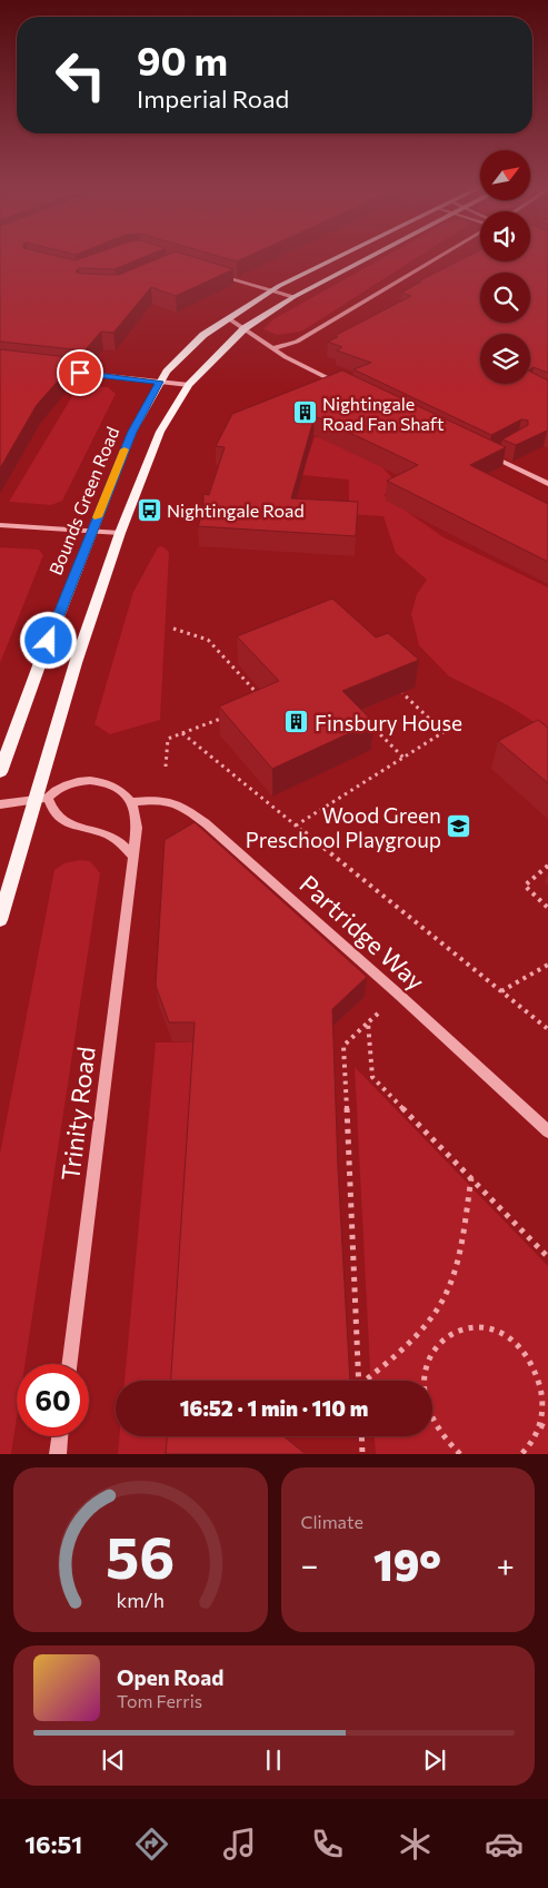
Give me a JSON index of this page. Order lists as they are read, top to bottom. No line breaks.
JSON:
{"streets":{"main road":["Bounds Green Road"],"street":["Partridge Way","Trinity Road"]},"crossings":[["Partridge Way","Trinity Road"]],"places":{"building":["Nightingale Road Fan Shaft","Finsbury House"],"bus stop":["Nightingale Road"],"school or university":["Wood Green Preschool Playgroup"]},"north":"top right","page":{"turn":["90 m","Imperial Road"],"limit":"60","trip":"16:52 · 1 min · 110 m","tile":"Climate","heat":["−","19°","+"],"song":["Open Road","Tom Ferris"],"tabs":"16:51","gauge":["56","km/h"]}}
